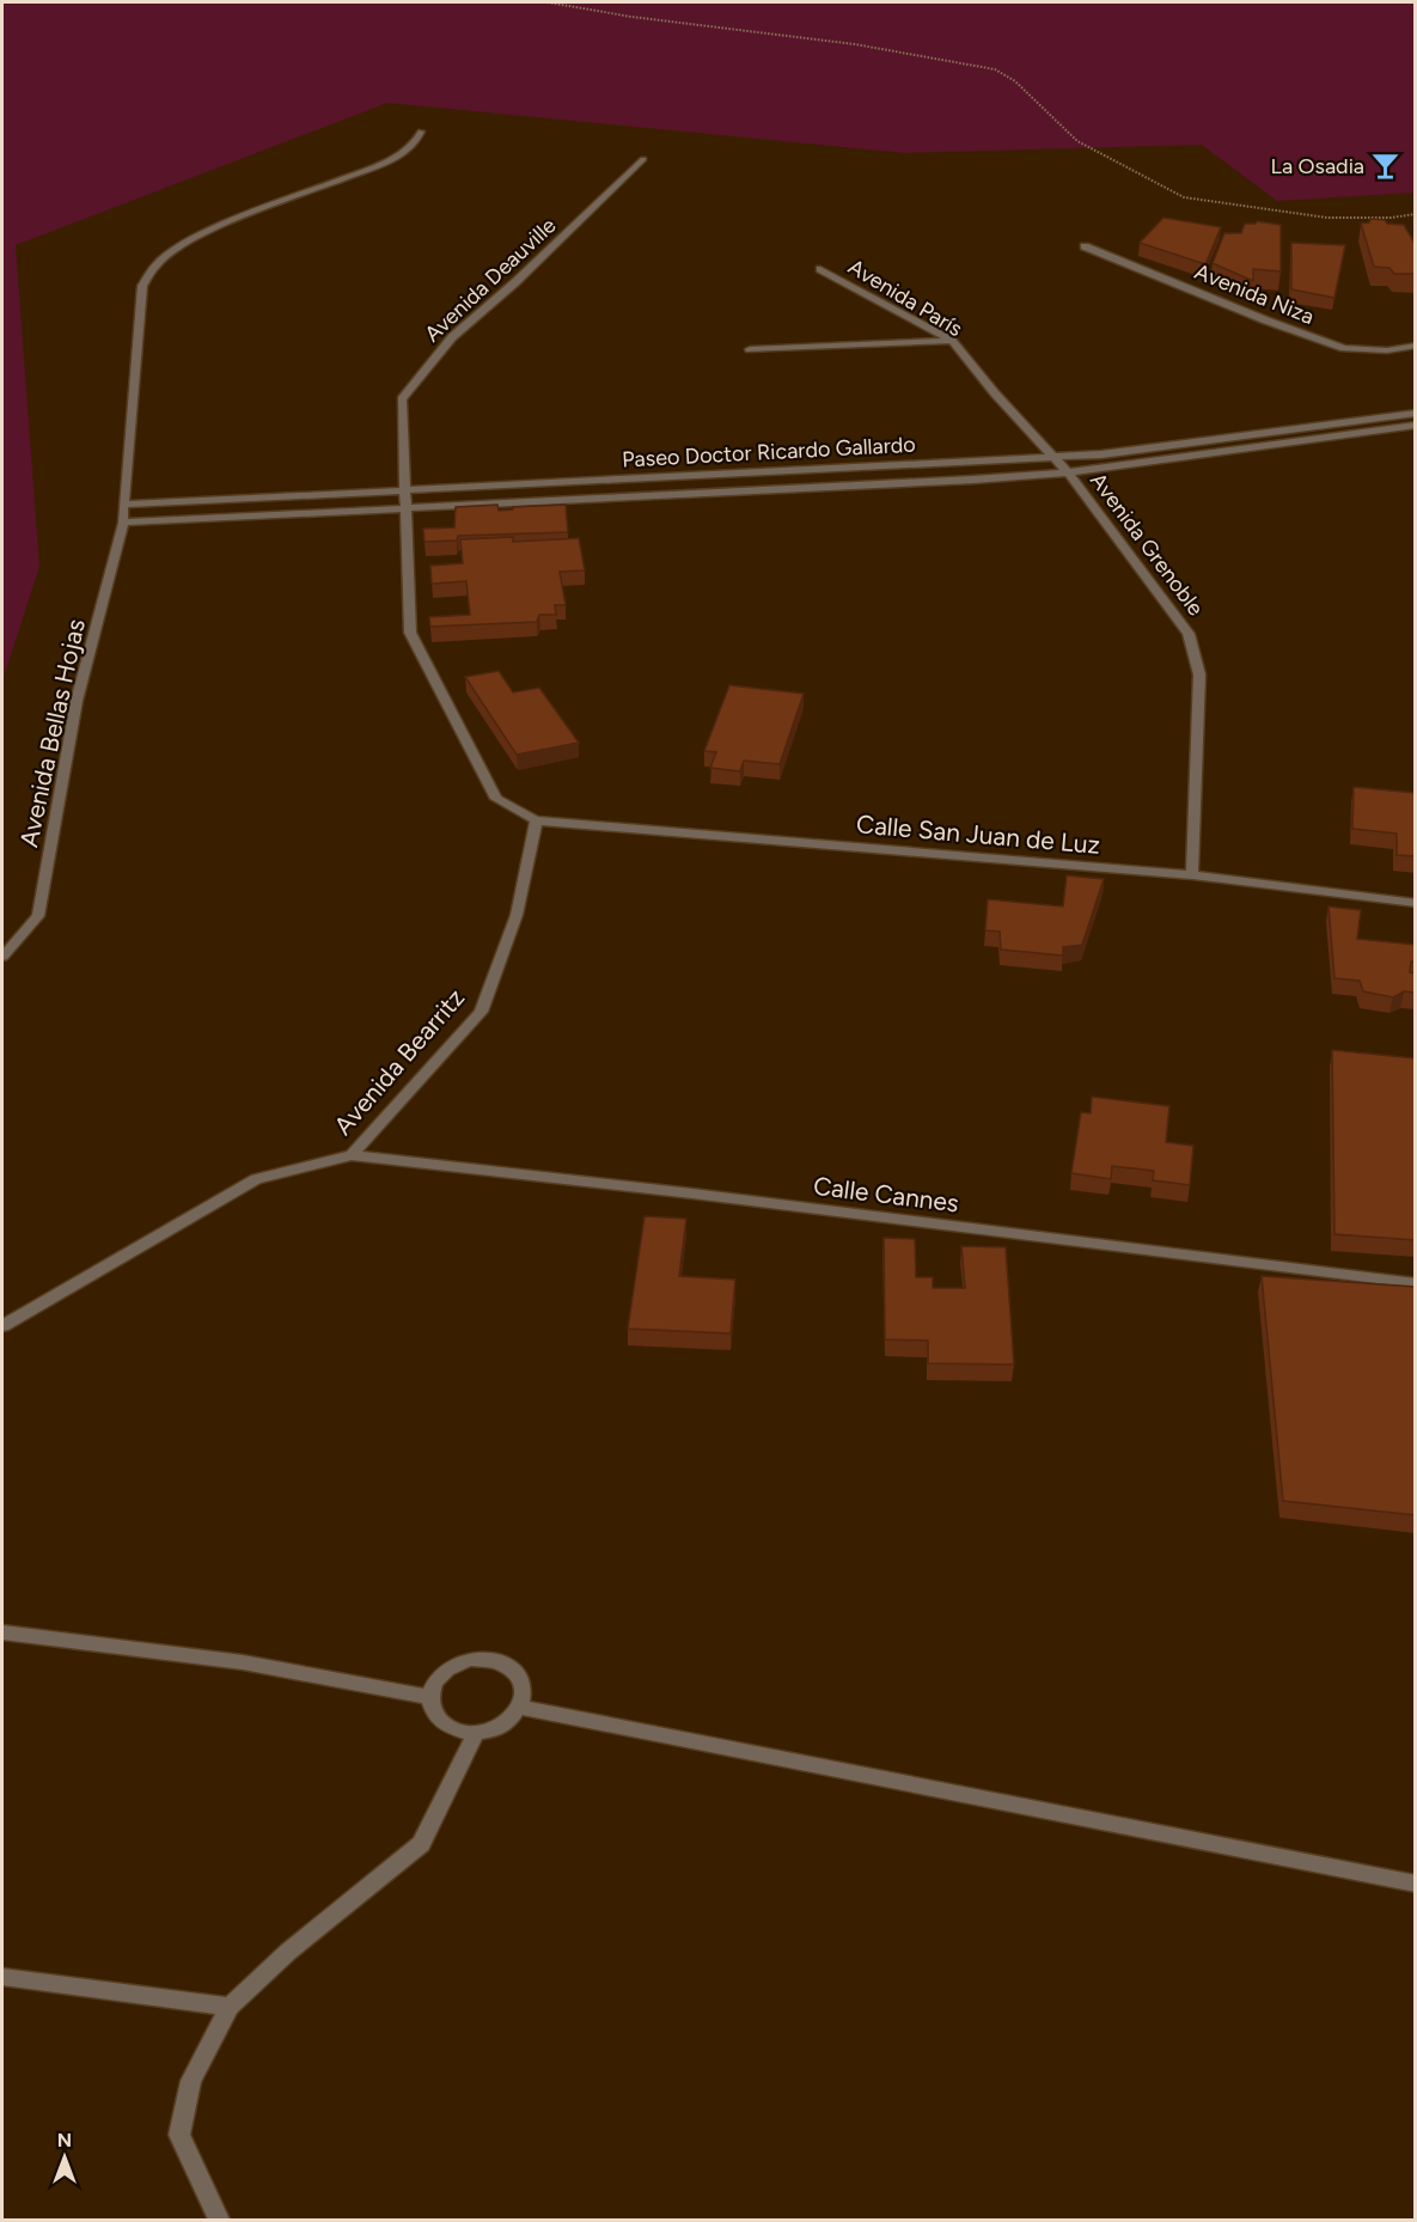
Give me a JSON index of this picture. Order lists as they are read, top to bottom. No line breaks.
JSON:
{"streets":{"street":["Avenida Deauville","Avenida Niza","Avenida París","Paseo Doctor Ricardo Gallardo","Avenida Grenoble","Avenida Bellas Hojas","Calle San Juan de Luz","Avenida Bearritz","Calle Cannes"]},"crossings":[["Avenida Deauville","Paseo Doctor Ricardo Gallardo"],["Avenida París","Paseo Doctor Ricardo Gallardo"],["Avenida París","Avenida Grenoble"],["Paseo Doctor Ricardo Gallardo","Avenida Grenoble"],["Paseo Doctor Ricardo Gallardo","Avenida Bellas Hojas"],["Avenida Grenoble","Calle San Juan de Luz"],["Calle San Juan de Luz","Avenida Bearritz"],["Avenida Bearritz","Calle Cannes"]],"places":{"bar":["La Osadia"]},"north":"top"}
